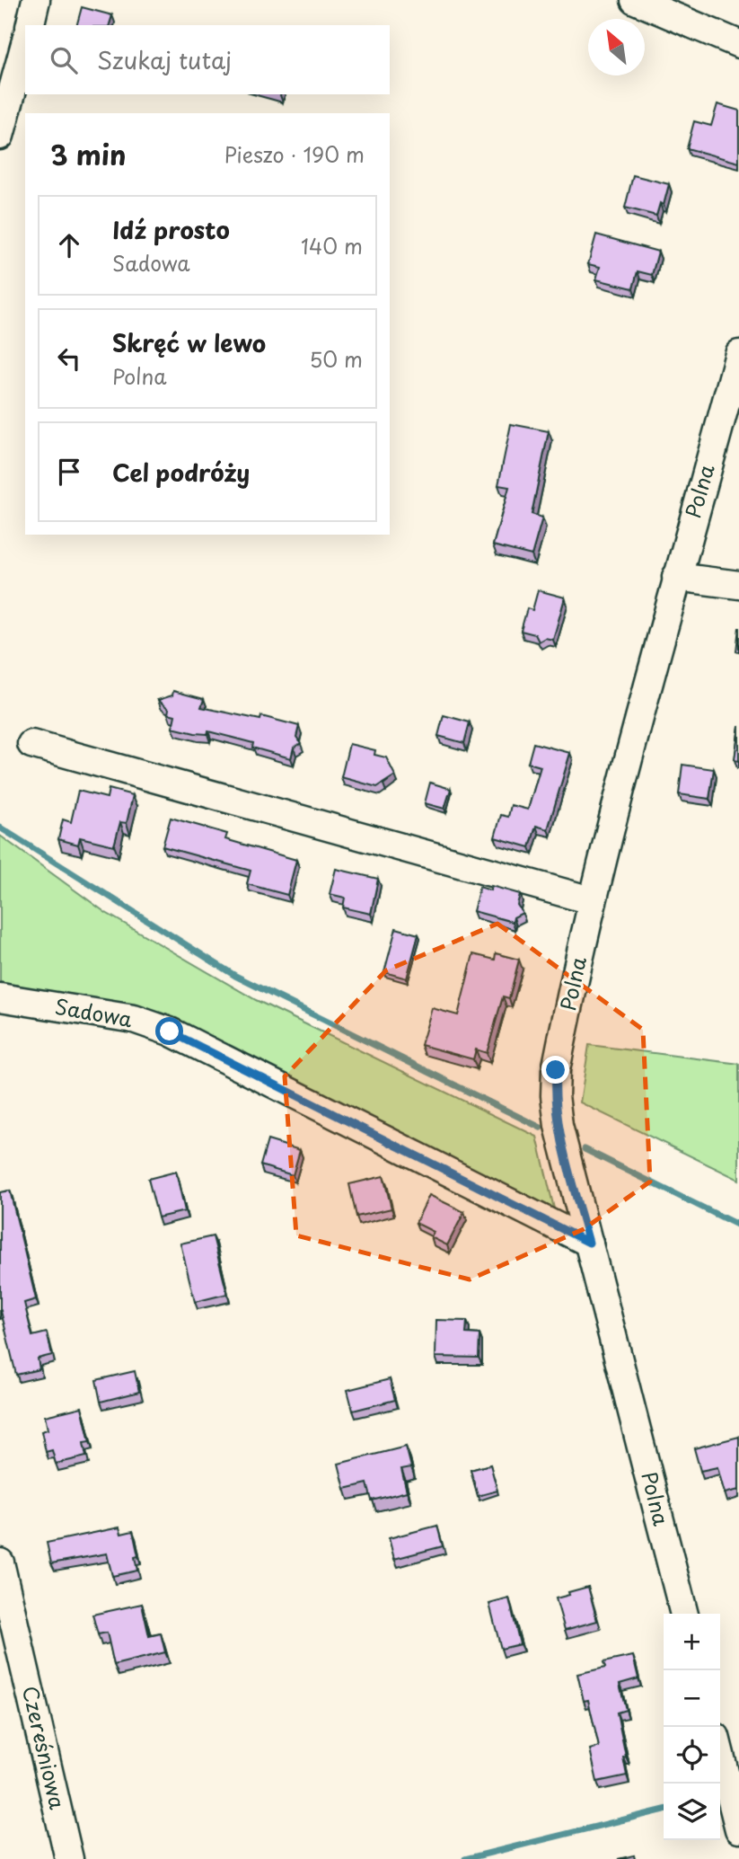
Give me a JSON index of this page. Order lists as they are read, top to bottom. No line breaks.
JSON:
{"streets":{"street":["Polna","Sadowa","Czereśniowa"]},"crossings":[["Polna","Sadowa"]],"north":"top left","page":{"search":"Szukaj tutaj","heading":["3 min","Pieszo · 190 m"],"list":[["Idź prosto","Sadowa","140 m"],["Skręć w lewo","Polna","50 m"],"Cel podróży"],"map_buttons":["+","−"]}}
